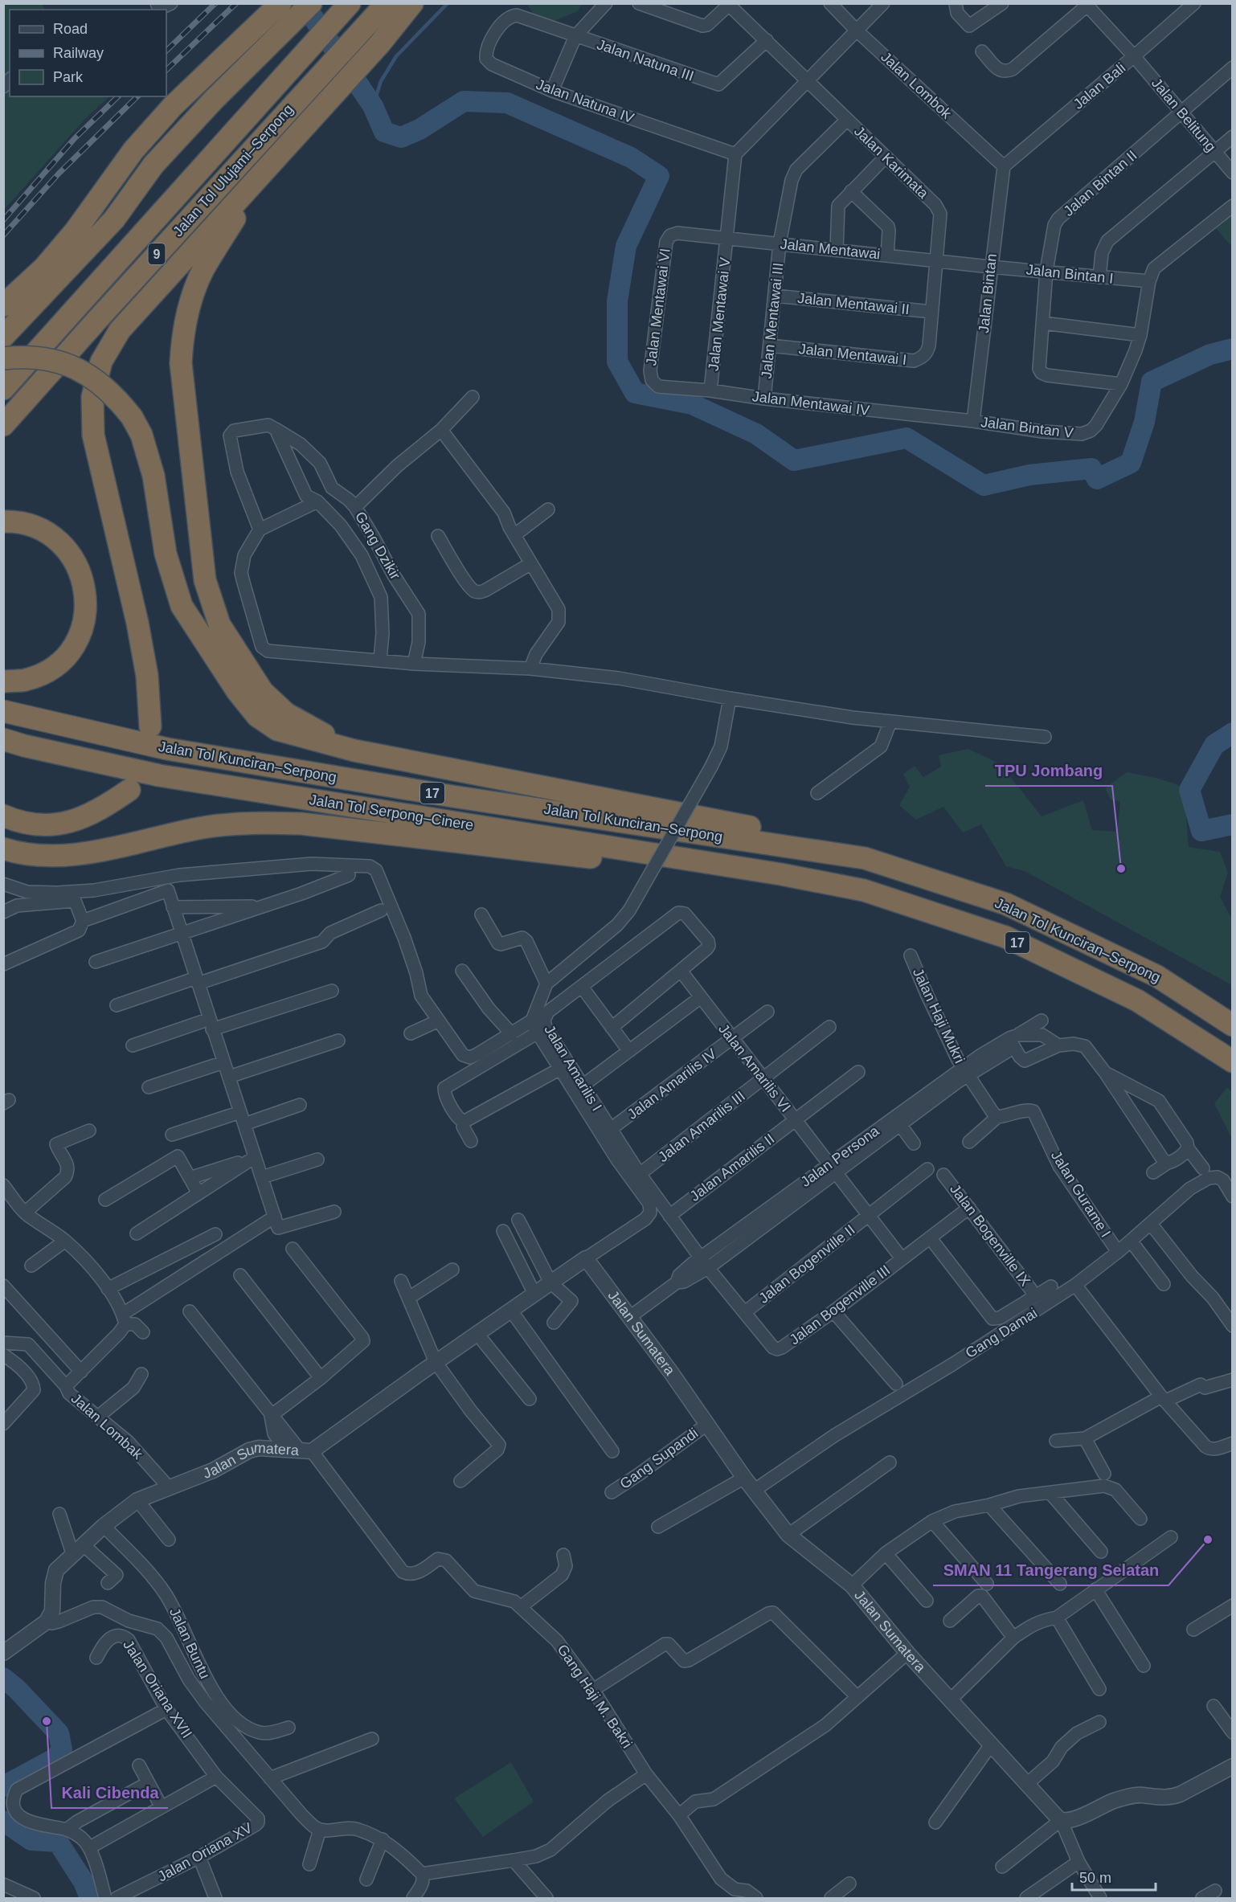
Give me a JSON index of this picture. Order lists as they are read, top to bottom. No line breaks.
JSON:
{"streets":{"highway":["Jalan Tol Ulujami–Serpong","9","Jalan Tol Kunciran–Serpong","17","Jalan Tol Serpong–Cinere"],"street":["Jalan Natuna III","Jalan Lombok","Jalan Bali","Jalan Natuna IV","Jalan Belitung","Jalan Karimata","Jalan Bintan II","Jalan Mentawai","Jalan Bintan I","Jalan Bintan","Jalan Mentawai II","Jalan Mentawai VI","Jalan Mentawai V","Jalan Mentawai III","Jalan Mentawai I","Jalan Mentawai IV","Jalan Bintan V","Gang Dzikir","Jalan Haji Mukri","Jalan Amarilis I","Jalan Amarilis VI","Jalan Amarilis IV","Jalan Amarilis III","Jalan Persona","Jalan Amarilis II","Jalan Gurame I","Jalan Bogenville IX","Jalan Bogenville II","Jalan Bogenville III","Jalan Sumatera","Gang Damai","Jalan Lombak","Gang Supandi","Jalan Buntu","Jalan Oriana XVII","Gang Haji M. Bakri","Jalan Oriana XV"]},"crossings":[["Jalan Natuna III","Jalan Natuna IV"],["Jalan Natuna III","Jalan Karimata"],["Jalan Lombok","Jalan Bali"],["Jalan Lombok","Jalan Bintan"],["Jalan Bali","Jalan Belitung"],["Jalan Bali","Jalan Bintan"],["Jalan Belitung","Jalan Bintan II"],["Jalan Karimata","Jalan Mentawai"],["Jalan Karimata","Jalan Mentawai III"],["Jalan Karimata","Jalan Mentawai I"],["Jalan Bintan II","Jalan Bintan I"],["Jalan Bintan II","Jalan Bintan V"],["Jalan Mentawai","Jalan Bintan I"],["Jalan Mentawai","Jalan Bintan"],["Jalan Mentawai","Jalan Mentawai VI"],["Jalan Mentawai","Jalan Mentawai V"],["Jalan Mentawai","Jalan Mentawai III"],["Jalan Mentawai","Jalan Mentawai I"],["Jalan Bintan I","Jalan Bintan"],["Jalan Bintan I","Jalan Bintan V"],["Jalan Bintan","Jalan Mentawai IV"],["Jalan Bintan","Jalan Bintan V"],["Jalan Mentawai II","Jalan Mentawai III"],["Jalan Mentawai II","Jalan Mentawai I"],["Jalan Mentawai VI","Jalan Mentawai IV"],["Jalan Mentawai V","Jalan Mentawai IV"],["Jalan Mentawai III","Jalan Mentawai I"],["Jalan Mentawai III","Jalan Mentawai IV"],["Jalan Mentawai IV","Jalan Bintan V"],["Jalan Tol Kunciran–Serpong","Jalan Tol Serpong–Cinere"],["Jalan Haji Mukri","Jalan Persona"],["Jalan Amarilis I","Jalan Amarilis VI"],["Jalan Amarilis I","Jalan Amarilis IV"],["Jalan Amarilis I","Jalan Amarilis III"],["Jalan Amarilis I","Jalan Persona"],["Jalan Amarilis I","Jalan Amarilis II"],["Jalan Amarilis I","Jalan Bogenville II"],["Jalan Amarilis I","Jalan Bogenville III"],["Jalan Amarilis VI","Jalan Amarilis IV"],["Jalan Amarilis VI","Jalan Amarilis III"],["Jalan Amarilis VI","Jalan Persona"],["Jalan Amarilis VI","Jalan Amarilis II"],["Jalan Amarilis VI","Jalan Bogenville II"],["Jalan Amarilis VI","Jalan Bogenville III"],["Jalan Persona","Jalan Sumatera"],["Jalan Gurame I","Gang Damai"],["Jalan Bogenville IX","Jalan Bogenville III"],["Jalan Sumatera","Gang Damai"],["Jalan Sumatera","Jalan Lombak"],["Jalan Sumatera","Gang Supandi"],["Jalan Sumatera","Jalan Buntu"],["Jalan Sumatera","Gang Haji M. Bakri"],["Jalan Oriana XVII","Jalan Oriana XV"]],"places":["TPU Jombang","SMAN 11 Tangerang Selatan","Kali Cibenda"],"legend":["Road","Railway","Park"],"scale_bar":"50 m"}
